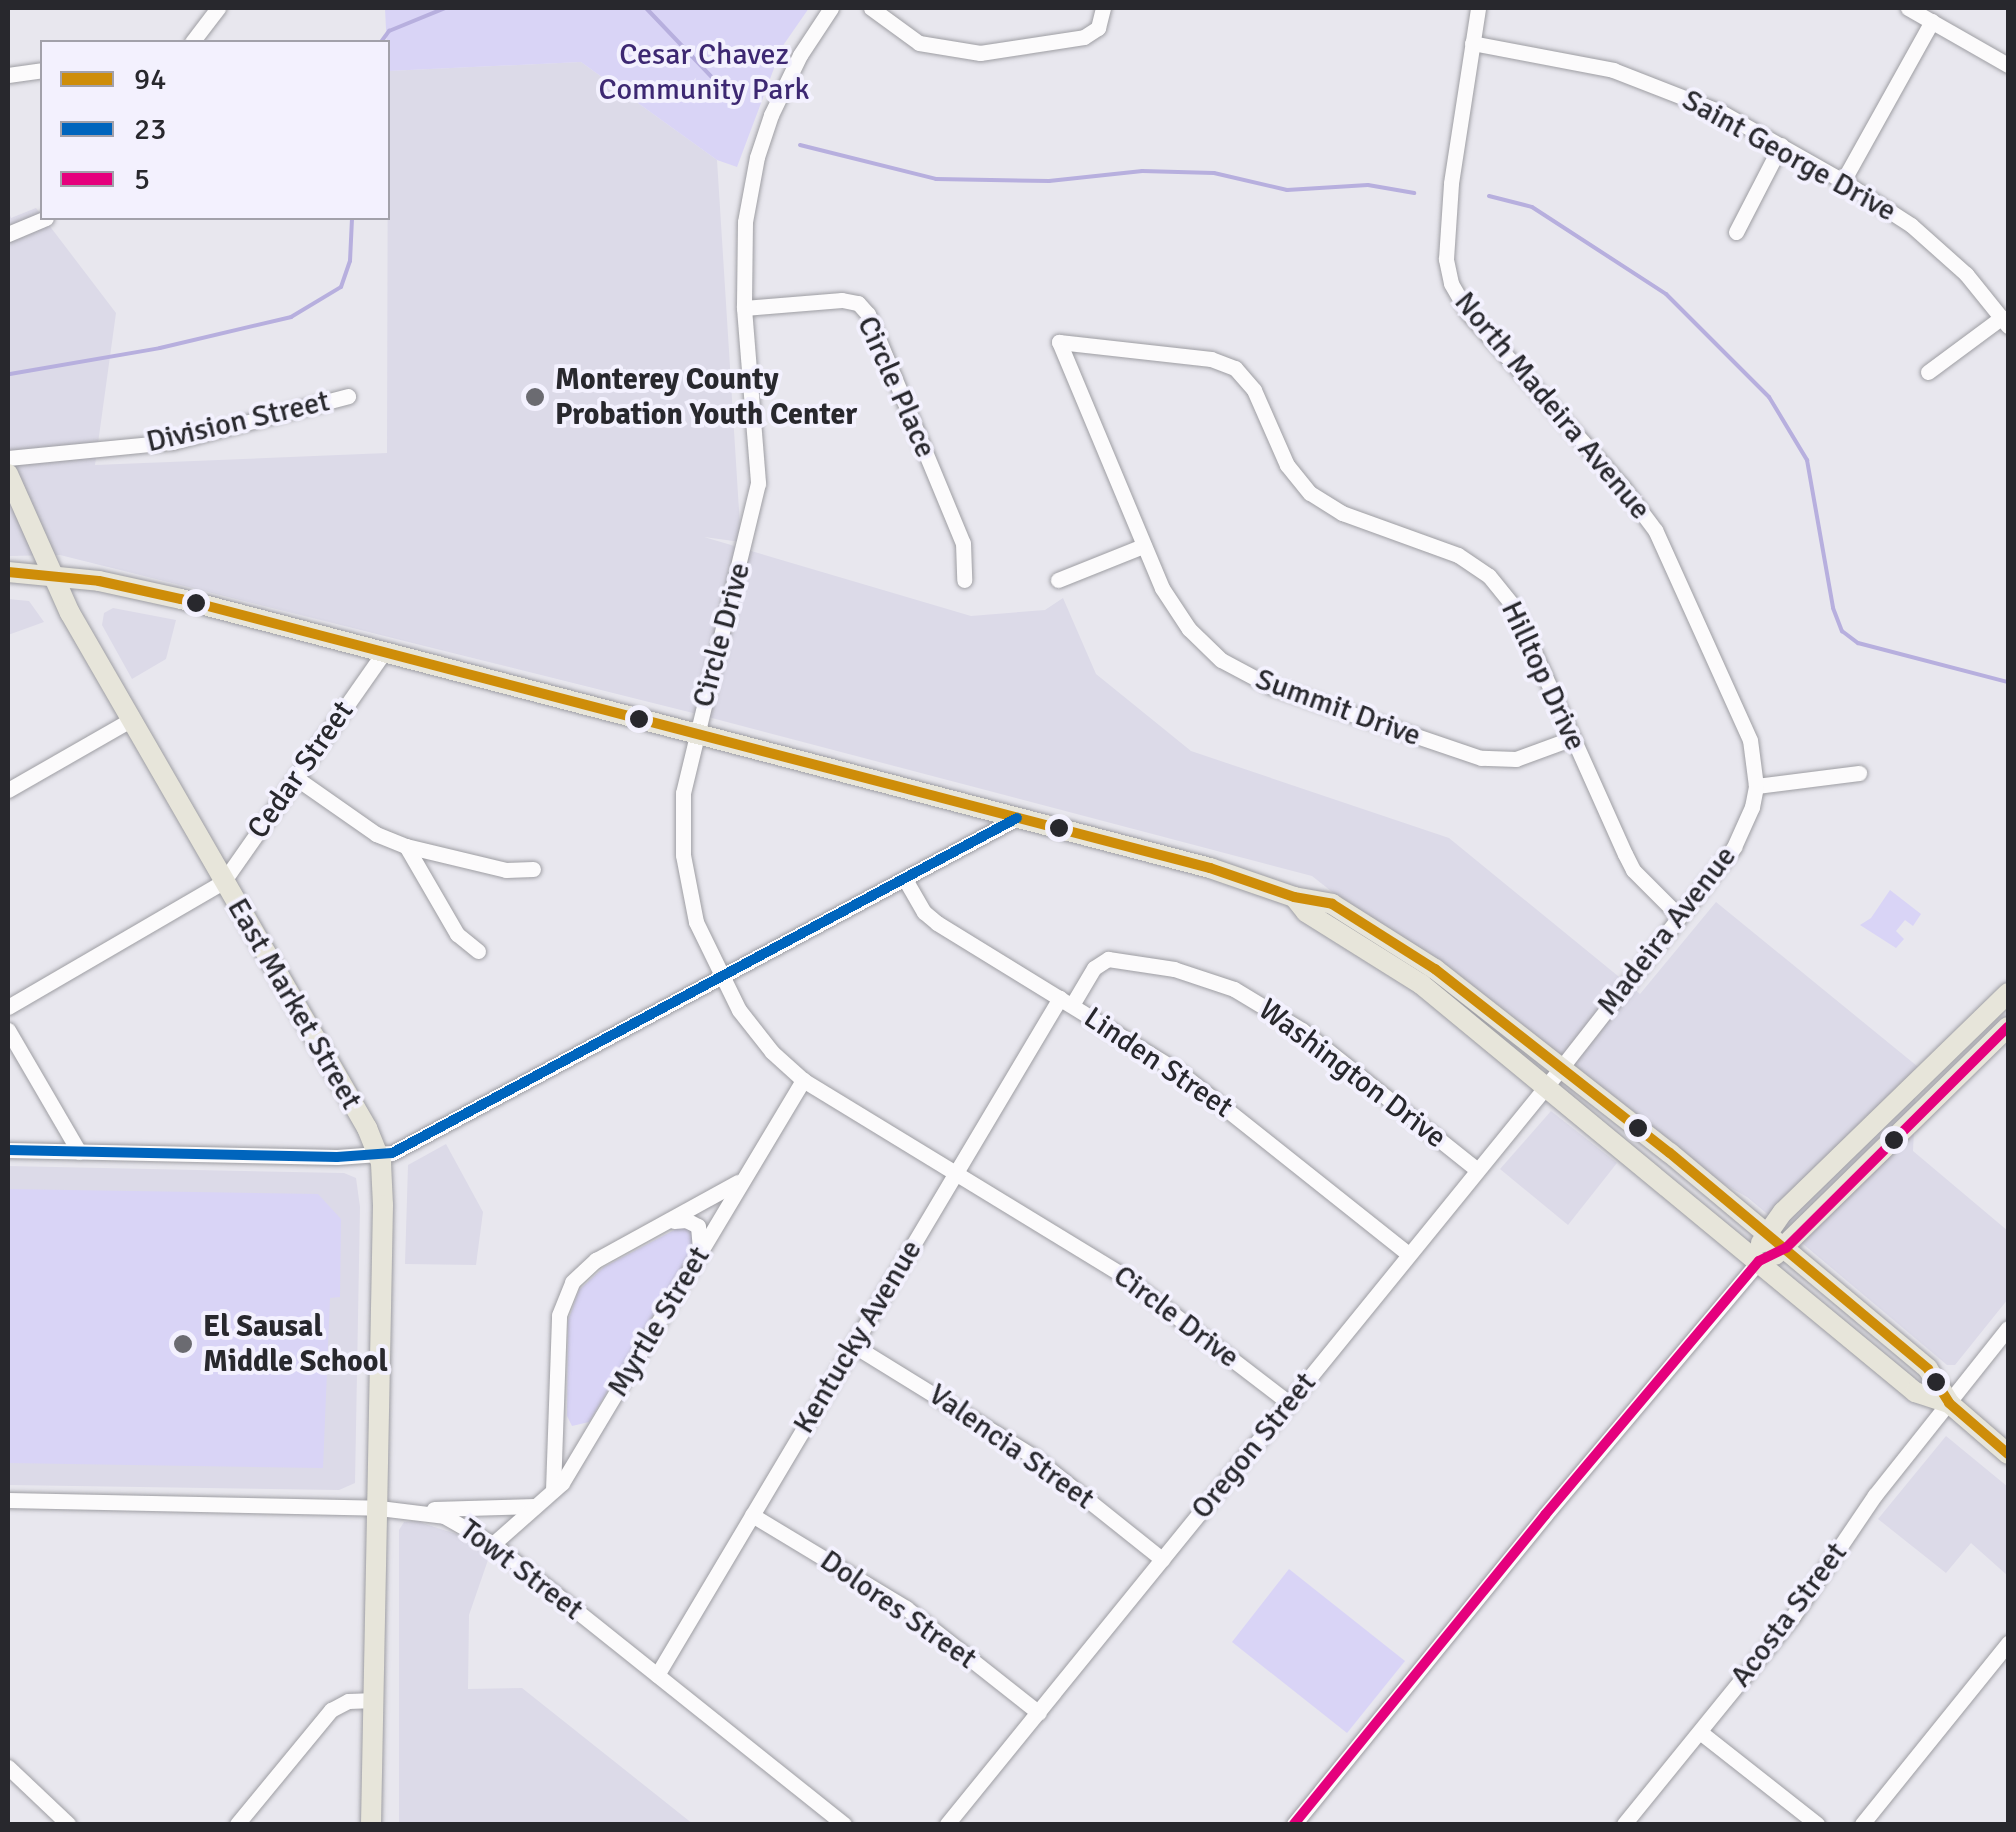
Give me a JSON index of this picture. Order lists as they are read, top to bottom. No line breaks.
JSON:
{"streets":{"main road":["East Market Street"],"street":["Saint George Drive","Circle Place","North Madeira Avenue","Division Street","Circle Drive","Hilltop Drive","Summit Drive","Cedar Street","Madeira Avenue","Linden Street","Washington Drive","Myrtle Street","Kentucky Avenue","Oregon Street","Valencia Street","Towt Street","Dolores Street","Acosta Street"]},"crossings":[["Saint George Drive","North Madeira Avenue"],["Circle Place","Circle Drive"],["North Madeira Avenue","Madeira Avenue"],["Circle Drive","Myrtle Street"],["Circle Drive","Kentucky Avenue"],["Circle Drive","Oregon Street"],["Hilltop Drive","Summit Drive"],["Hilltop Drive","Madeira Avenue"],["Cedar Street","East Market Street"],["Madeira Avenue","Oregon Street"],["East Market Street","Towt Street"],["Linden Street","Washington Drive"],["Linden Street","Kentucky Avenue"],["Linden Street","Oregon Street"],["Washington Drive","Kentucky Avenue"],["Washington Drive","Oregon Street"],["Myrtle Street","Towt Street"],["Kentucky Avenue","Valencia Street"],["Kentucky Avenue","Towt Street"],["Kentucky Avenue","Dolores Street"],["Oregon Street","Valencia Street"],["Oregon Street","Dolores Street"]],"parks":["Cesar Chavez Community Park"],"places":["Monterey County Probation Youth Center","El Sausal Middle School"],"lines":["transit line 94","transit line 23","transit line 5"],"legend":["94","23","5"]}
